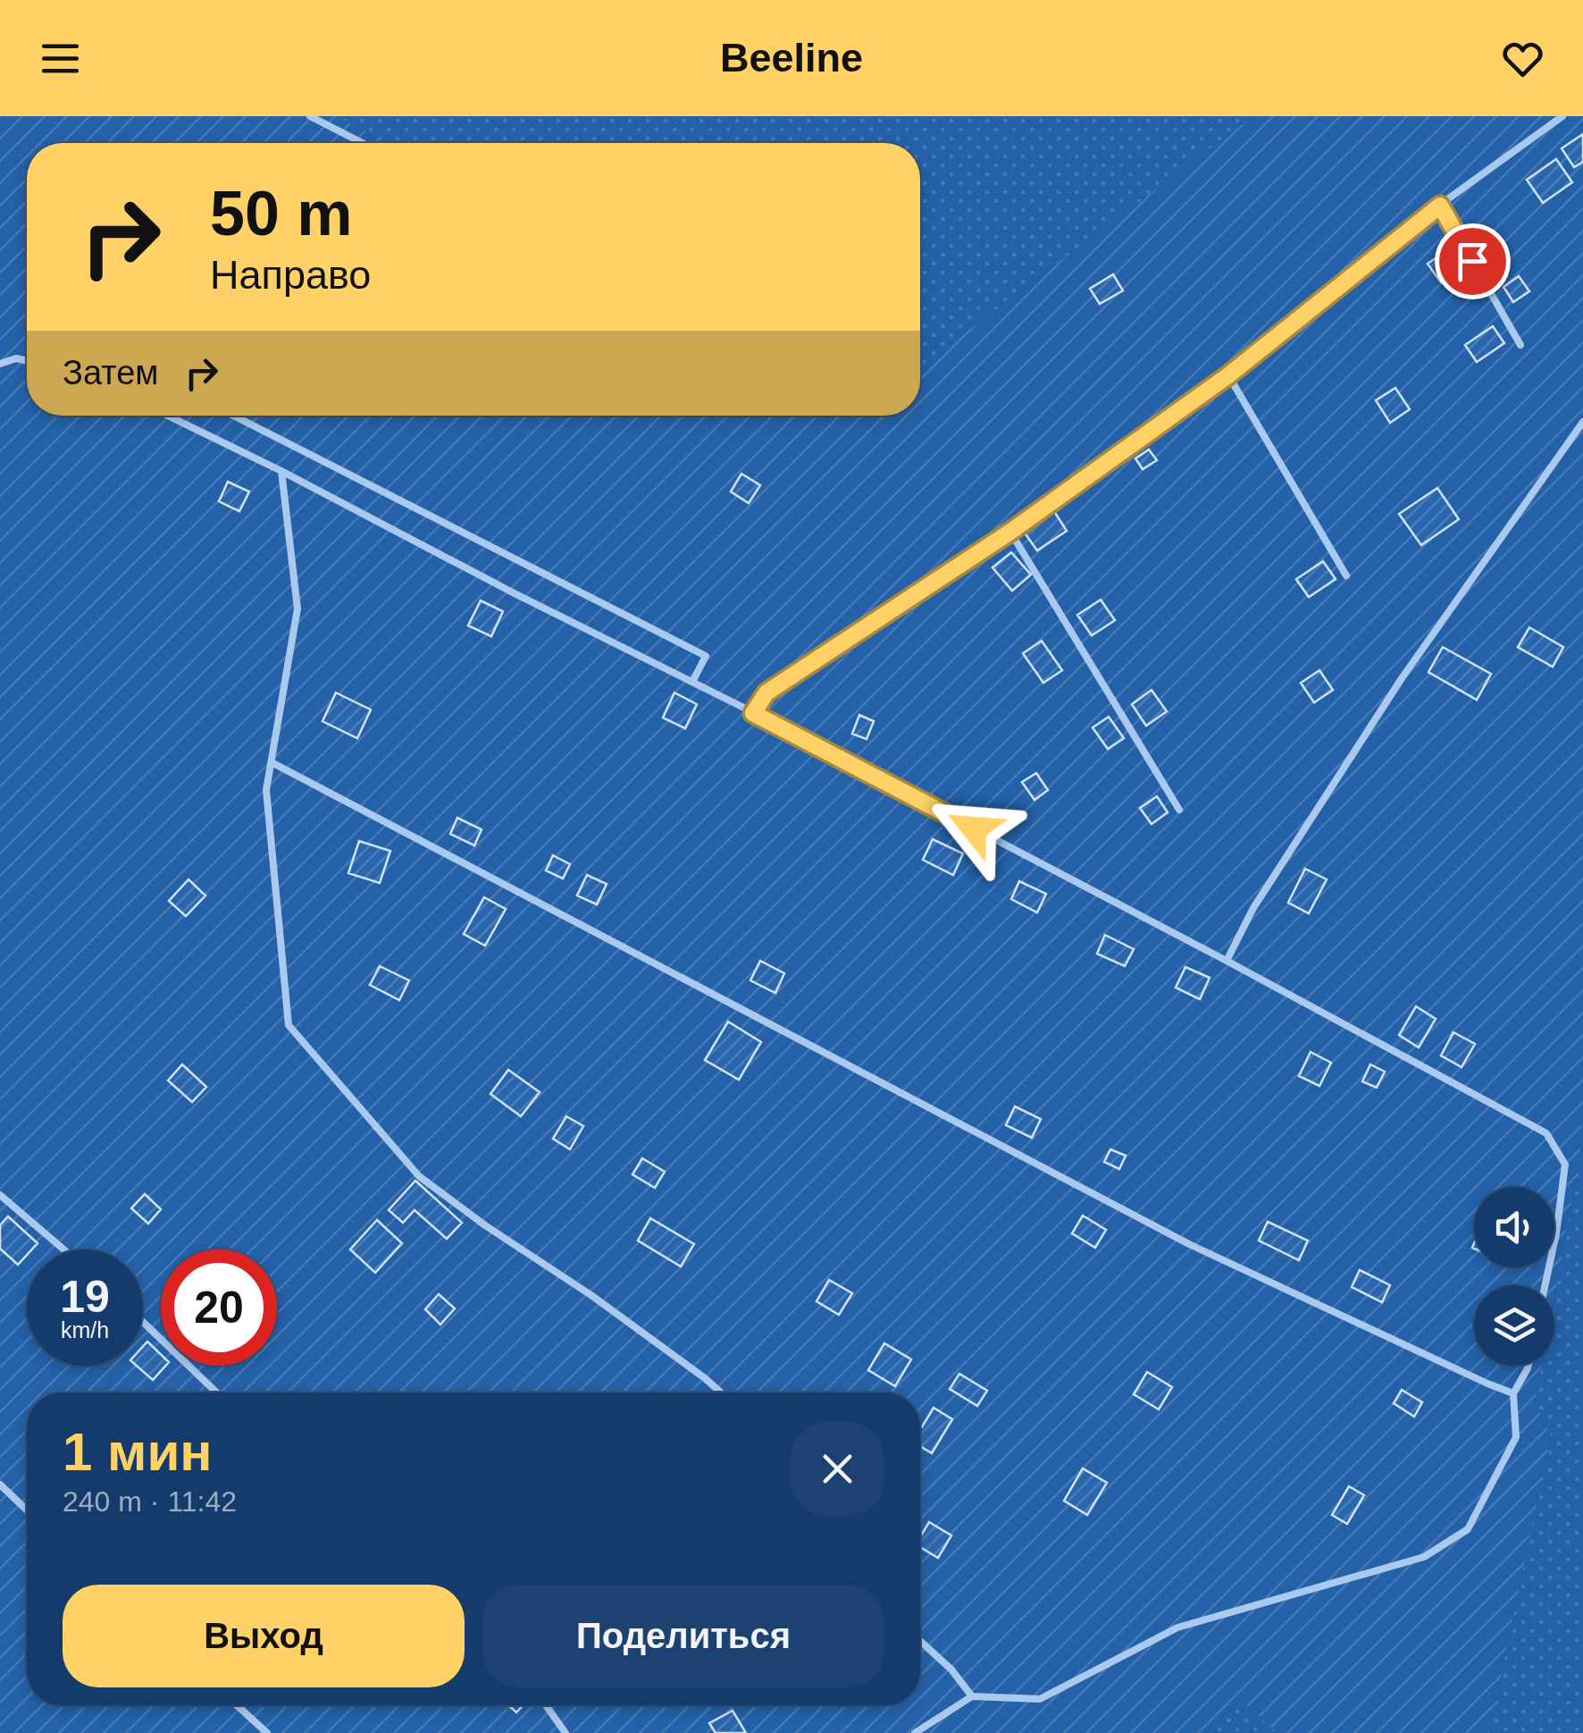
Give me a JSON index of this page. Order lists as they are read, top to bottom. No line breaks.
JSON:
{"page":{"header":"Beeline","turn":["50 m","Направо"],"then":"Затем","speed":"19 km/h","limit":"20","heading":["1 мин","240 m · 11:42"],"buttons":["Выход","Поделиться"]}}
